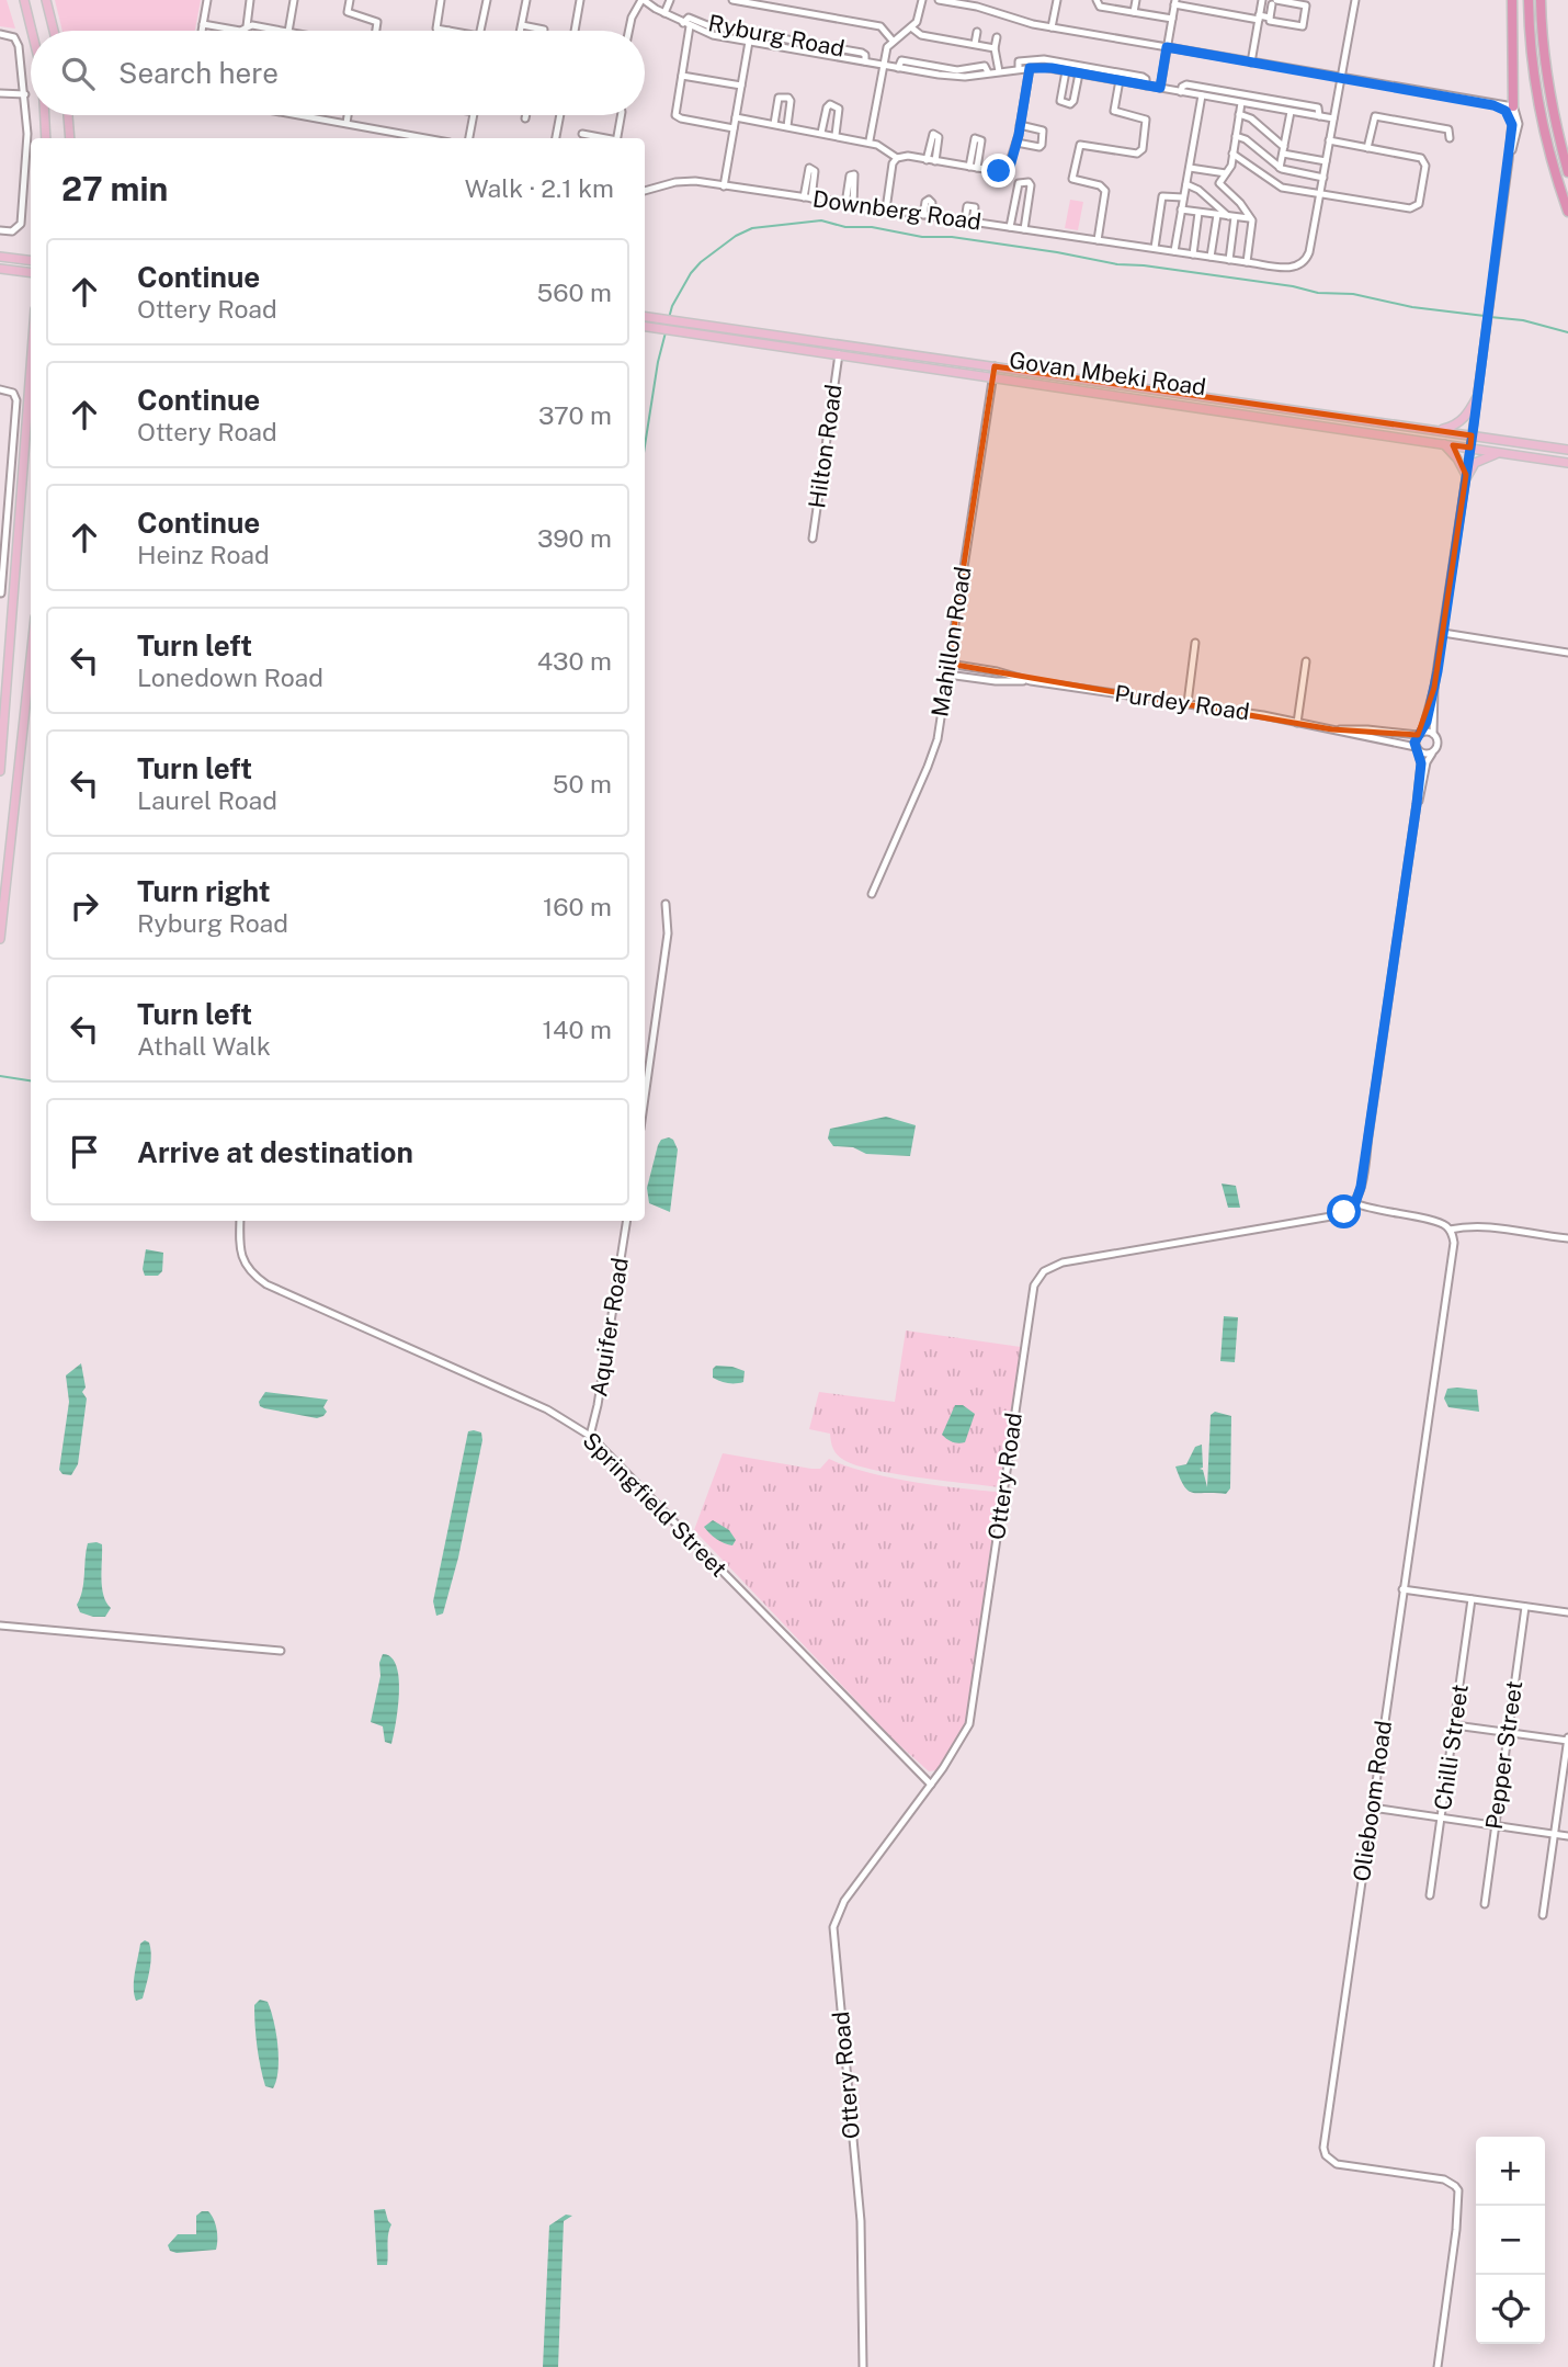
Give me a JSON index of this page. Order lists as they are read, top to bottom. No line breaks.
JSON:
{"streets":{"main road":["Govan Mbeki Road"],"street":["Ryburg Road","Downberg Road","Hilton Road","Mahillon Road","Purdey Road","Aquifer Road","Ottery Road","Springfield Street","Chilli Street","Pepper Street","Olieboom Road"]},"crossings":[["Govan Mbeki Road","Hilton Road"],["Govan Mbeki Road","Mahillon Road"],["Mahillon Road","Purdey Road"],["Aquifer Road","Springfield Street"],["Ottery Road","Springfield Street"]],"page":{"search":"Search here","heading":["27 min","Walk · 2.1 km"],"list":[["Continue","Ottery Road","560 m"],["Continue","Ottery Road","370 m"],["Continue","Heinz Road","390 m"],["Turn left","Lonedown Road","430 m"],["Turn left","Laurel Road","50 m"],["Turn right","Ryburg Road","160 m"],["Turn left","Athall Walk","140 m"],"Arrive at destination"],"map_buttons":["+","−"]}}
